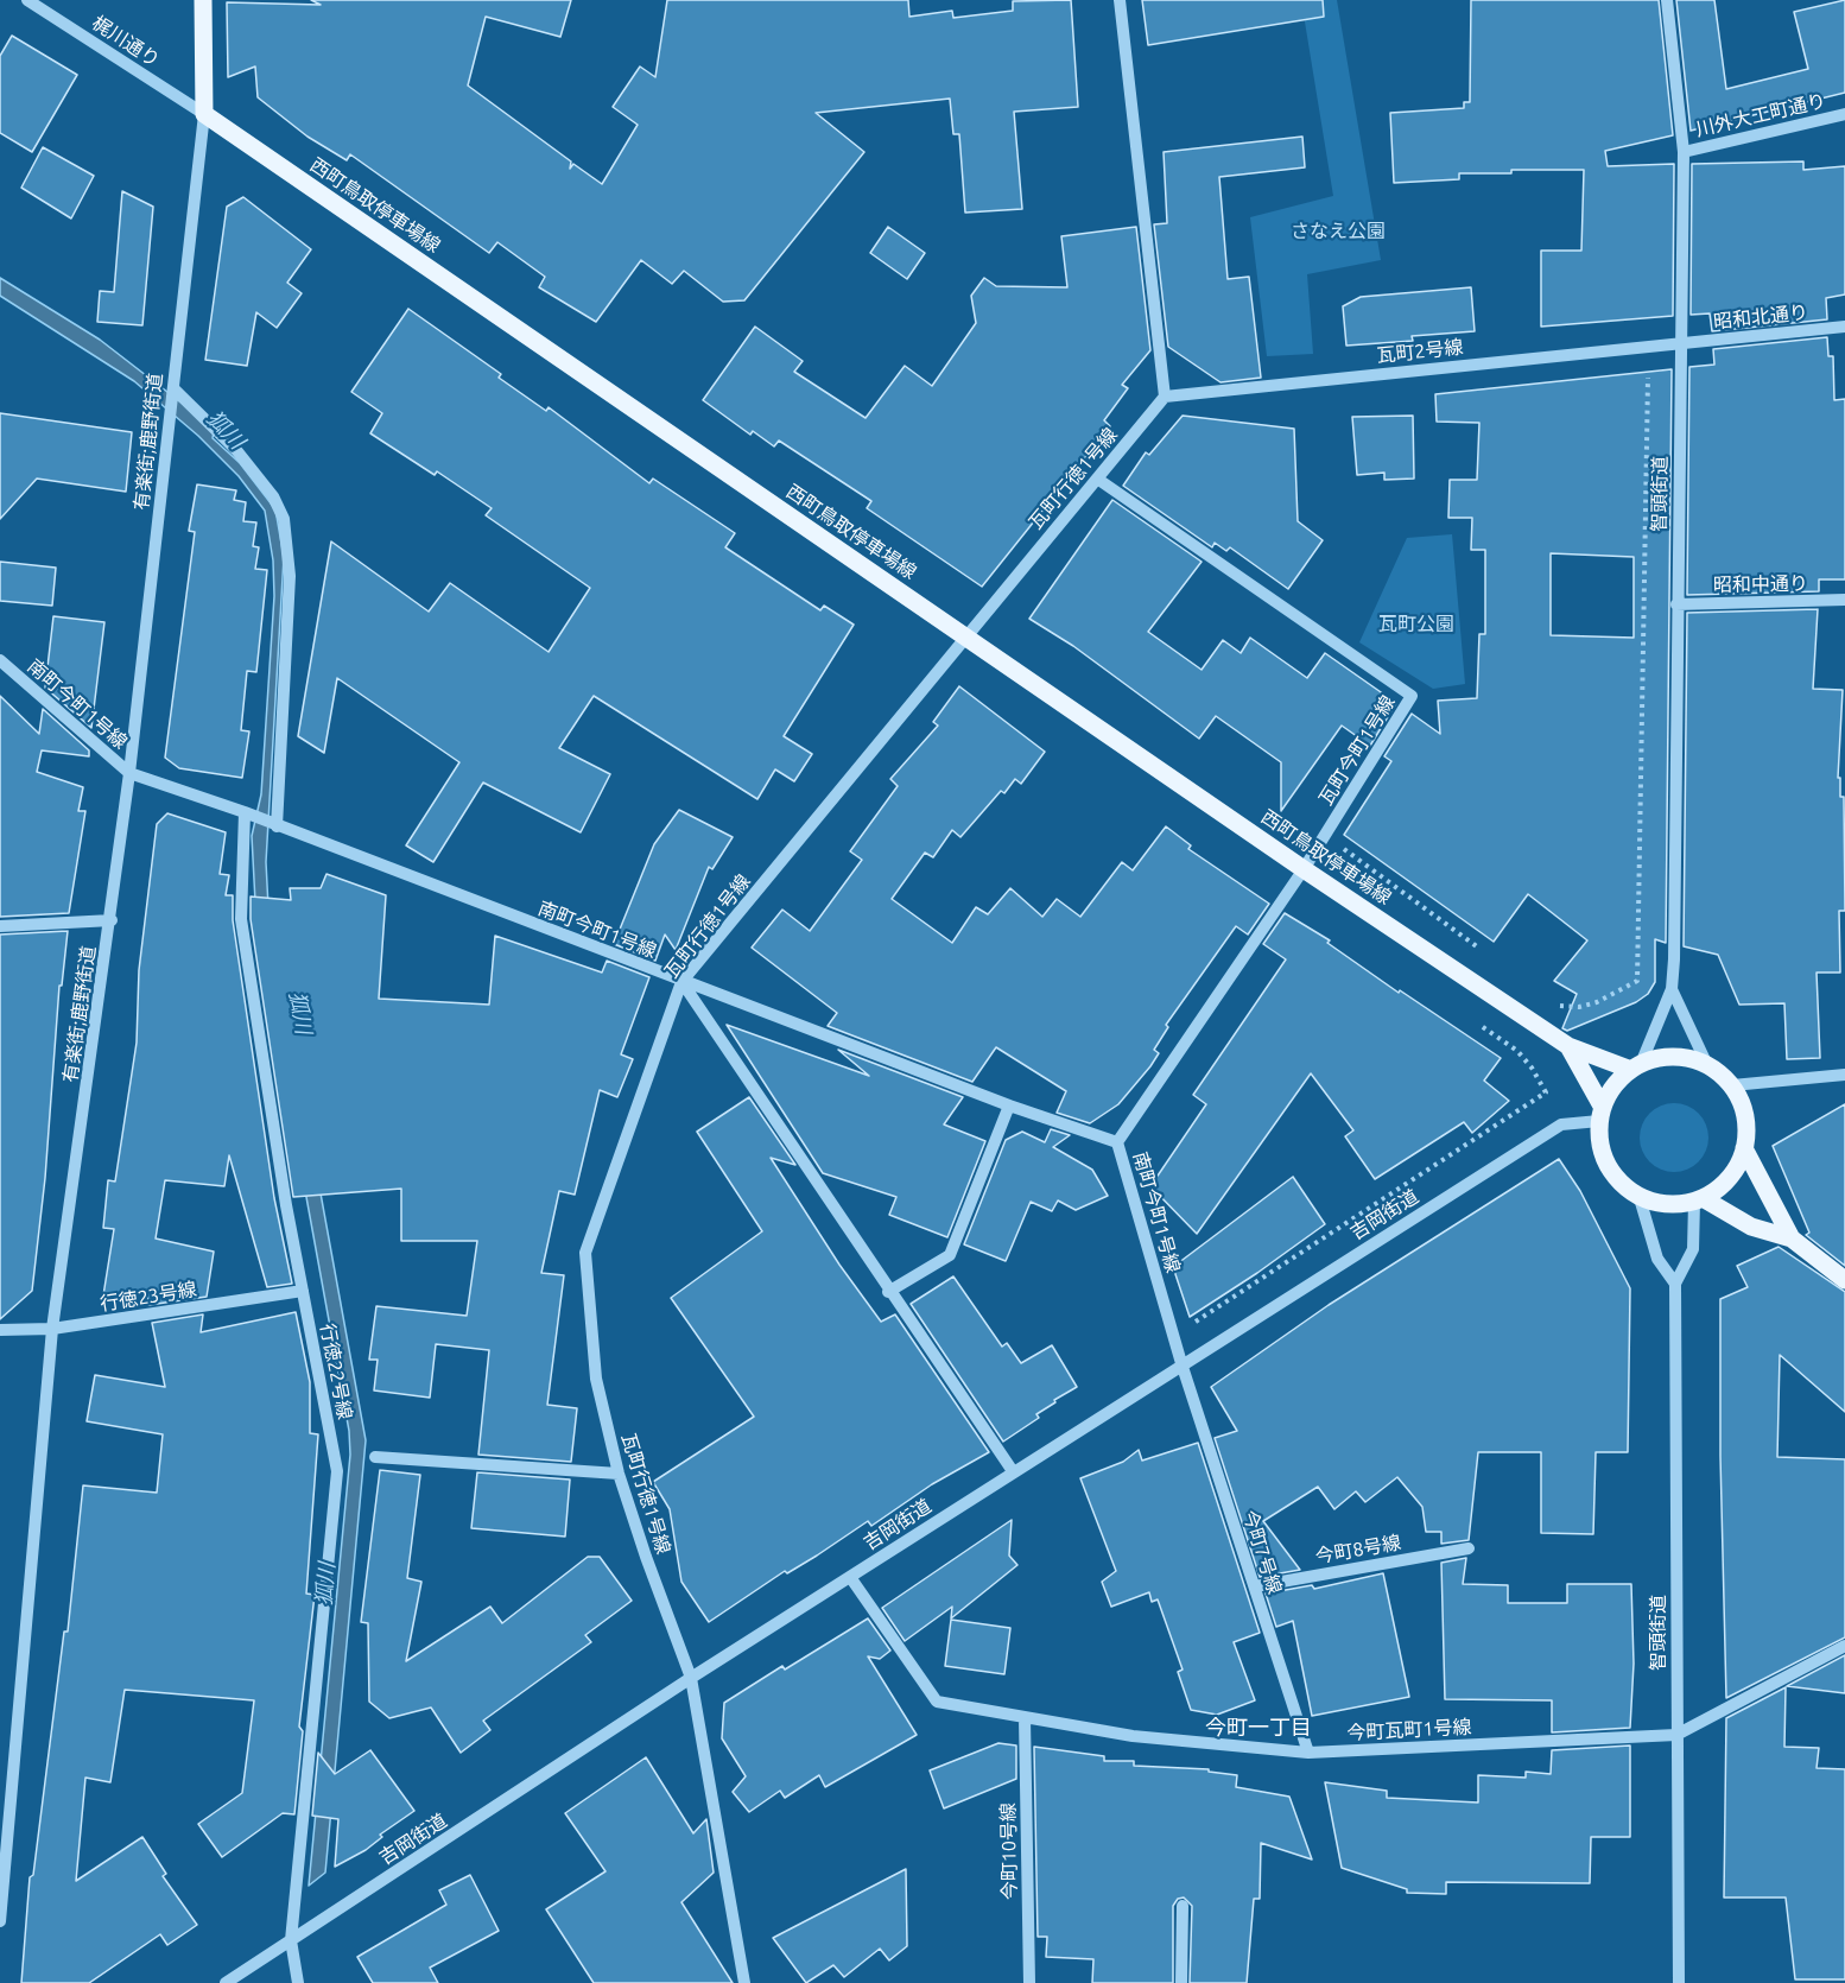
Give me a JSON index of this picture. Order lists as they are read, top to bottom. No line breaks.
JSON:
{"streets":{"main road":["西町鳥取停車場線"],"street":["梶川通り","川外大工町通り","昭和北通り","瓦町2号線","有楽街;鹿野街道","瓦町行徳1号線","智頭街道","昭和中通り","南町今町1号線","瓦町今町1号線","吉岡街道","行徳23号線","行徳22号線","今町8号線","今町7号線","今町瓦町1号線","今町10号線"]},"crossings":[["梶川通り","西町鳥取停車場線"],["梶川通り","有楽街;鹿野街道"],["川外大工町通り","智頭街道"],["西町鳥取停車場線","有楽街;鹿野街道"],["西町鳥取停車場線","瓦町行徳1号線"],["西町鳥取停車場線","智頭街道"],["西町鳥取停車場線","瓦町今町1号線"],["西町鳥取停車場線","吉岡街道"],["昭和北通り","瓦町2号線"],["昭和北通り","智頭街道"],["瓦町2号線","瓦町行徳1号線"],["瓦町2号線","智頭街道"],["有楽街;鹿野街道","南町今町1号線"],["有楽街;鹿野街道","行徳23号線"],["瓦町行徳1号線","南町今町1号線"],["瓦町行徳1号線","瓦町今町1号線"],["瓦町行徳1号線","吉岡街道"],["智頭街道","昭和中通り"],["智頭街道","吉岡街道"],["智頭街道","今町瓦町1号線"],["南町今町1号線","瓦町今町1号線"],["南町今町1号線","吉岡街道"],["南町今町1号線","行徳22号線"],["南町今町1号線","今町7号線"],["吉岡街道","行徳22号線"],["吉岡街道","今町7号線"],["吉岡街道","今町瓦町1号線"],["行徳23号線","行徳22号線"],["今町8号線","今町7号線"],["今町7号線","今町瓦町1号線"],["今町瓦町1号線","今町10号線"]],"districts":["今町一丁目"],"water":["狐川"],"parks":["さなえ公園","瓦町公園"]}
